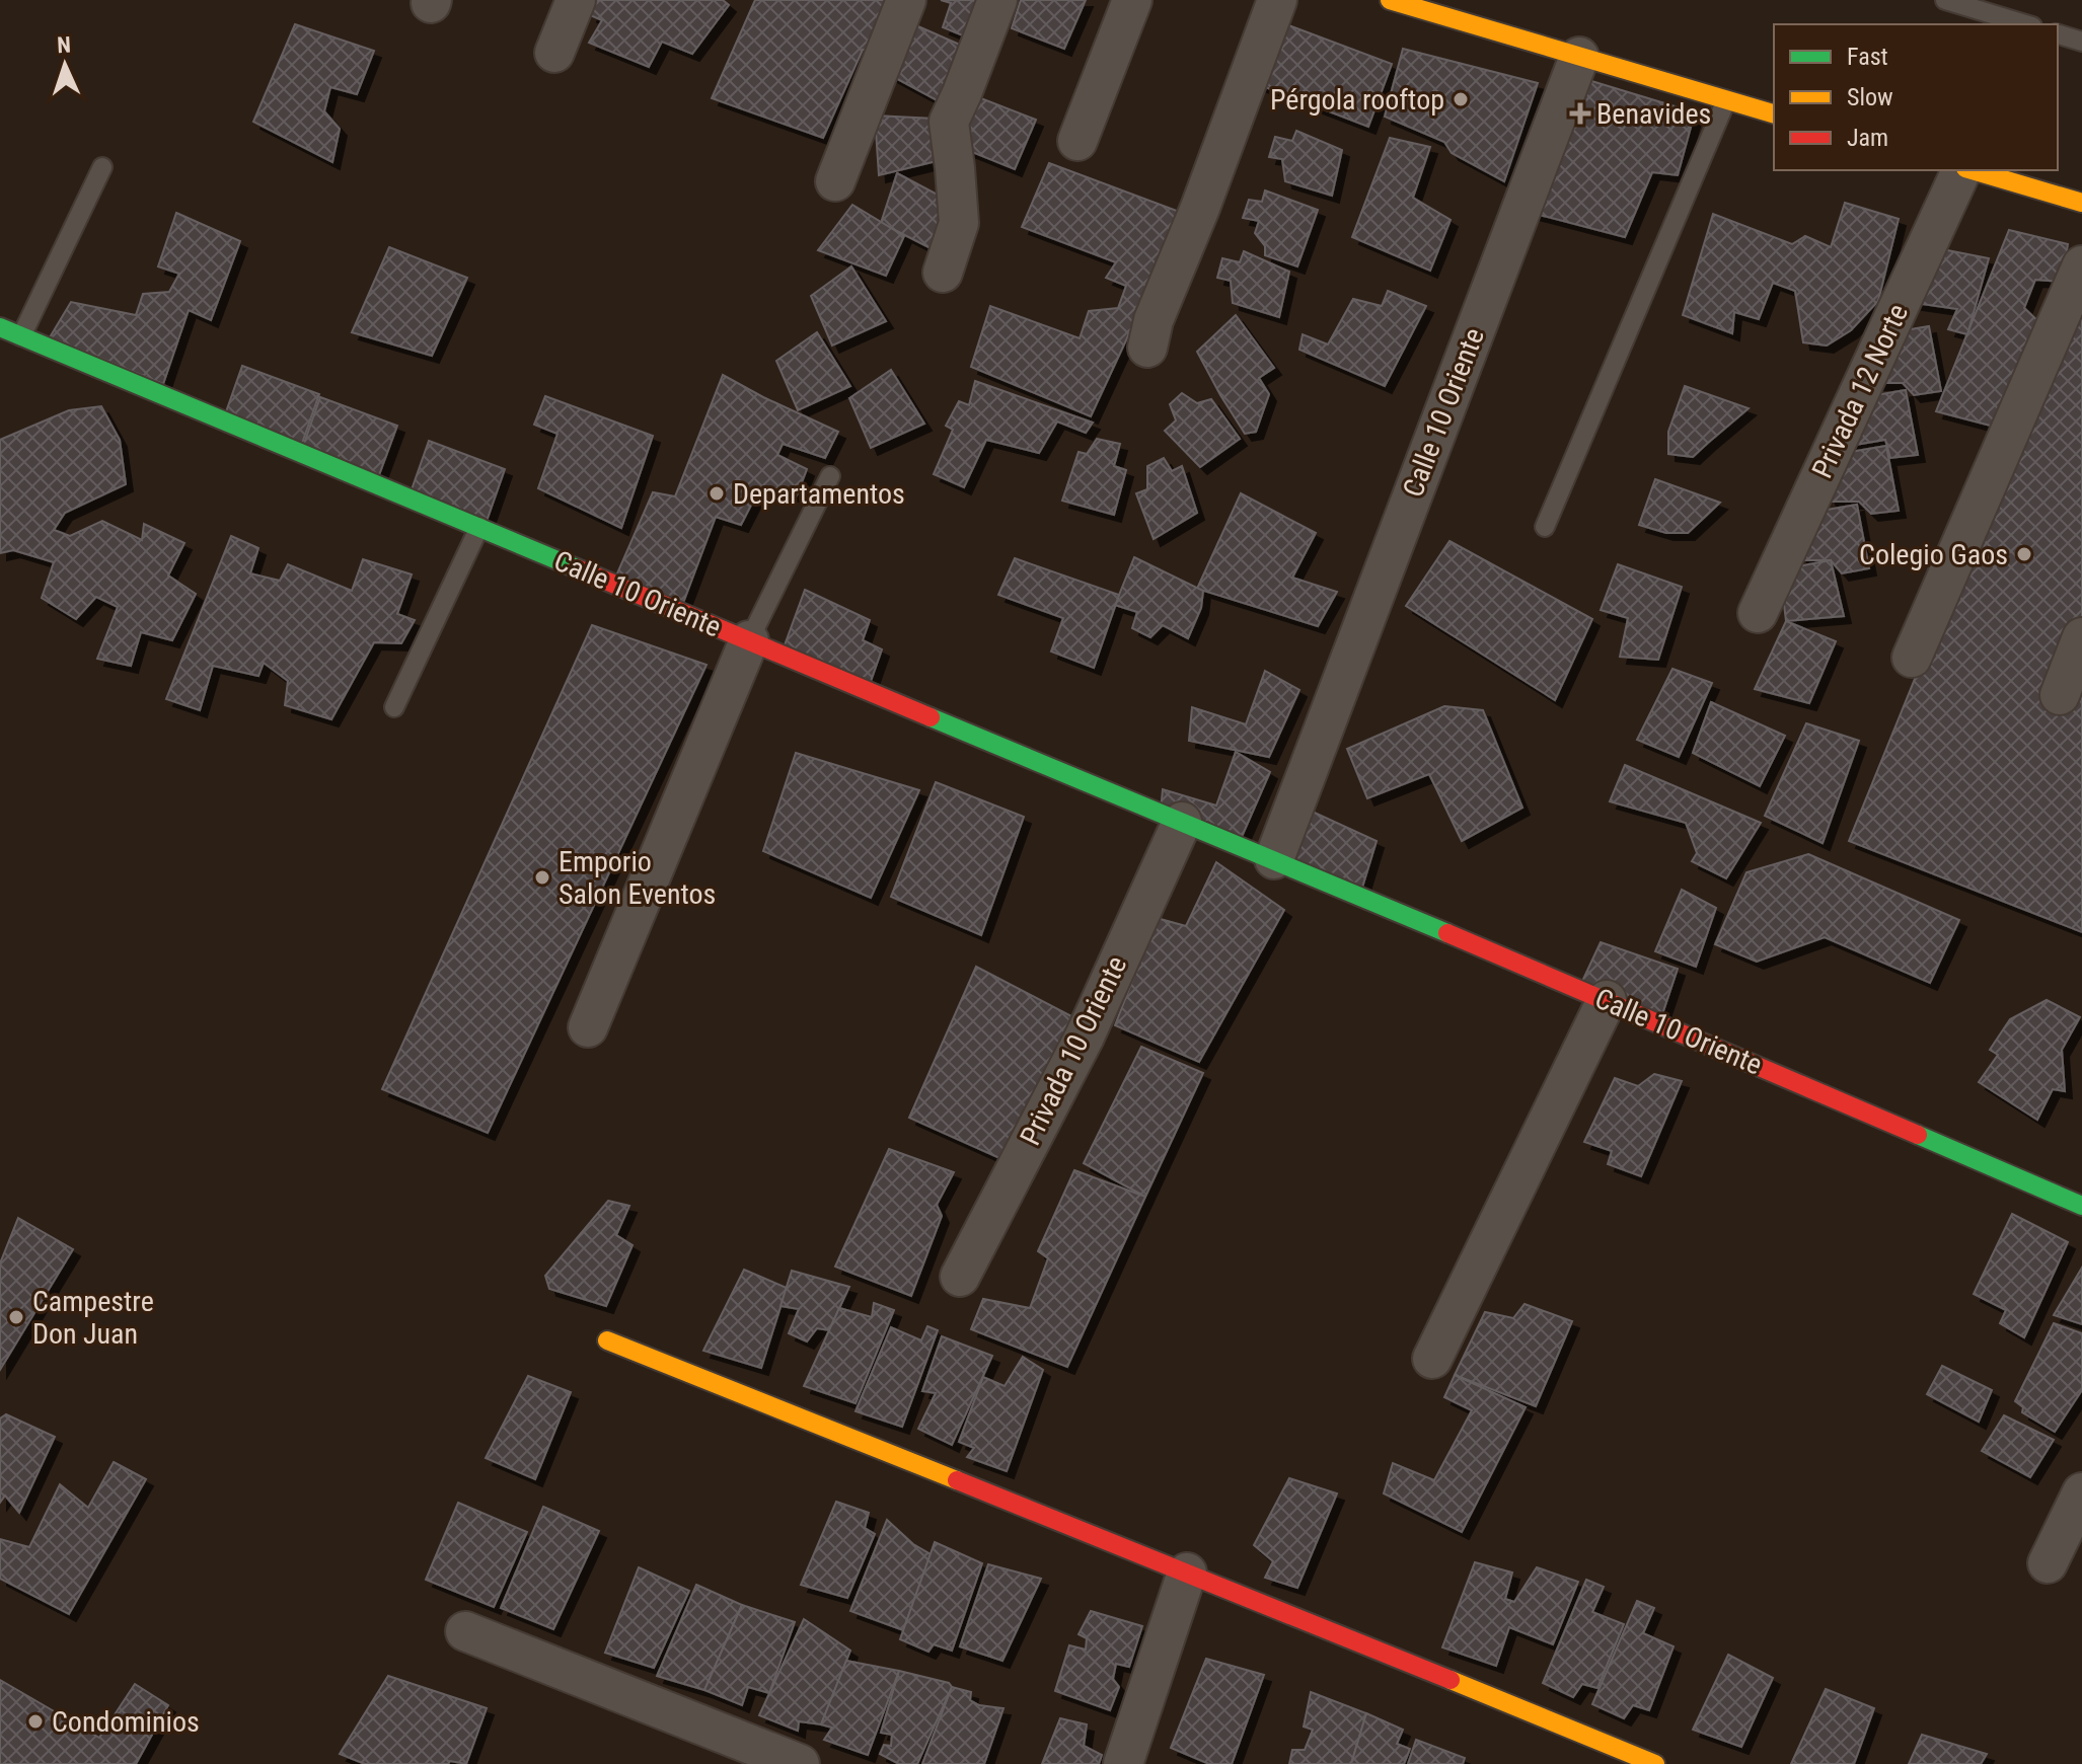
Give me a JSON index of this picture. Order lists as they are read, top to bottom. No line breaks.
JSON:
{"streets":{"street":["Privada 12 Norte","Calle 10 Oriente","Privada 10 Oriente"]},"crossings":[["Calle 10 Oriente","Privada 10 Oriente"]],"places":{"other":["Pérgola rooftop","Departamentos","Colegio Gaos","Emporio Salon Eventos","Campestre Don Juan","Condominios"],"health":["Benavides"]},"legend":["Fast","Slow","Jam"],"north":"top"}
